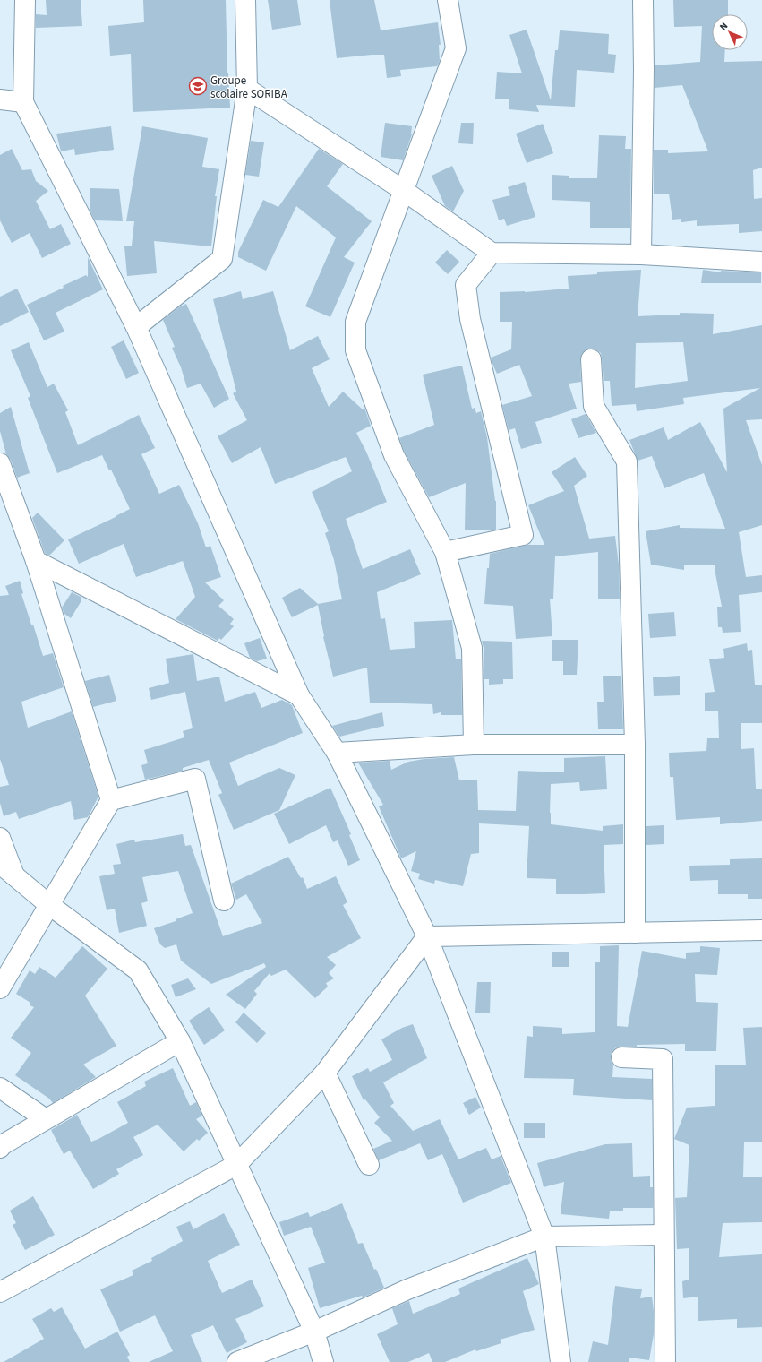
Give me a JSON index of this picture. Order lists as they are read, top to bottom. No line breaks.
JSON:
{"places":{"school or university":["Groupe scolaire SORIBA"]},"north":"top left"}
